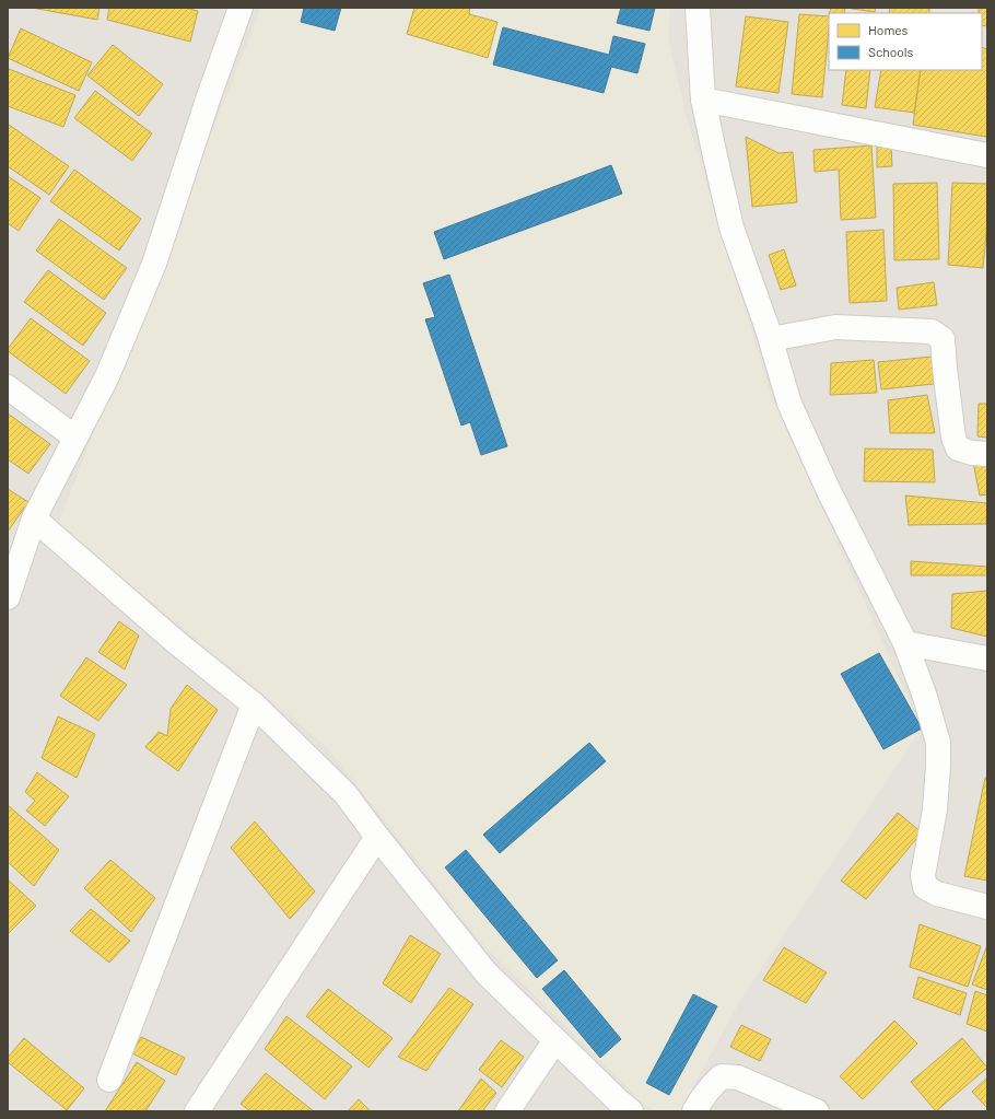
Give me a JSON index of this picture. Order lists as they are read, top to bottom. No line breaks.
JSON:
{"legend":["Homes","Schools"]}
